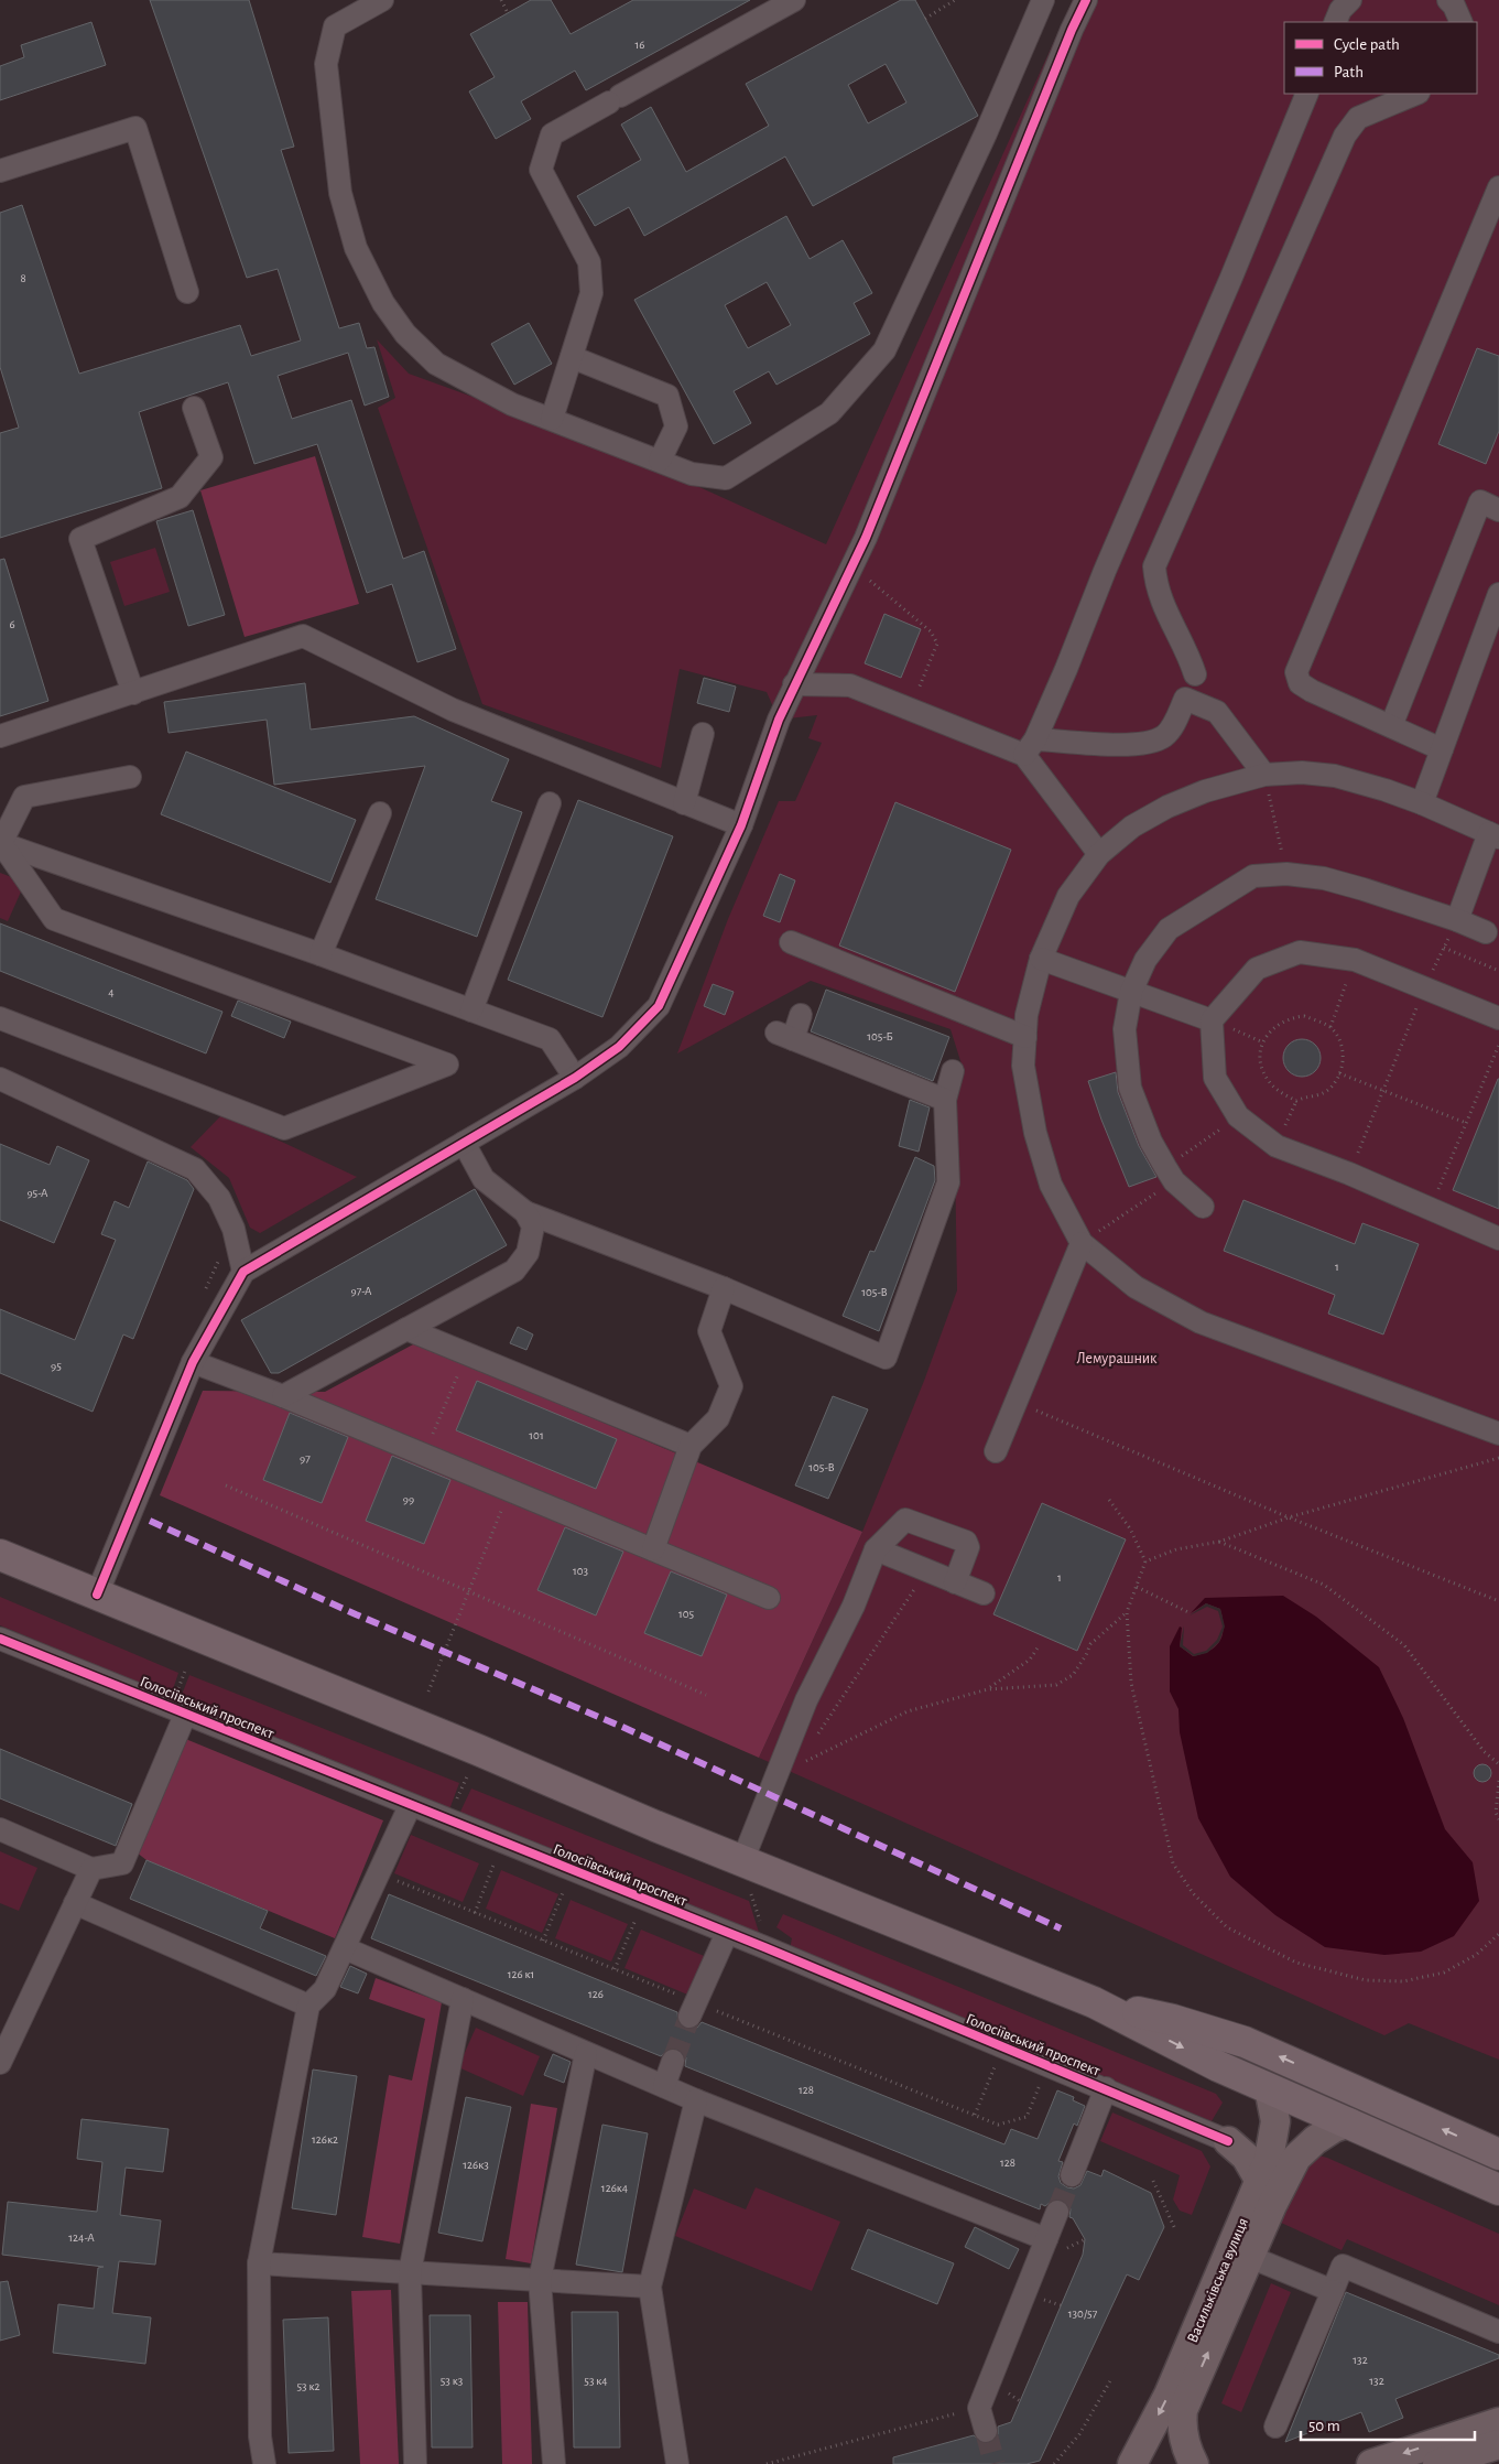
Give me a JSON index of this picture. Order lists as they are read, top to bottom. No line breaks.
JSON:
{"streets":{"main road":["Васильківська вулиця"],"street":["Голосіївський проспект"]},"parks":["Лемурашник"],"house_numbers":["16","8","6","4","105-Б","95-А","1","97-А","105-В","95","101","97","105-В","99","103","1","105","126 к1","126","128","126к2","128","126к3","126к4","124-А","130/57","132","53 к3","53 к4","132","53 к2"],"legend":["Cycle path","Path"],"scale_bar":"50 m"}
